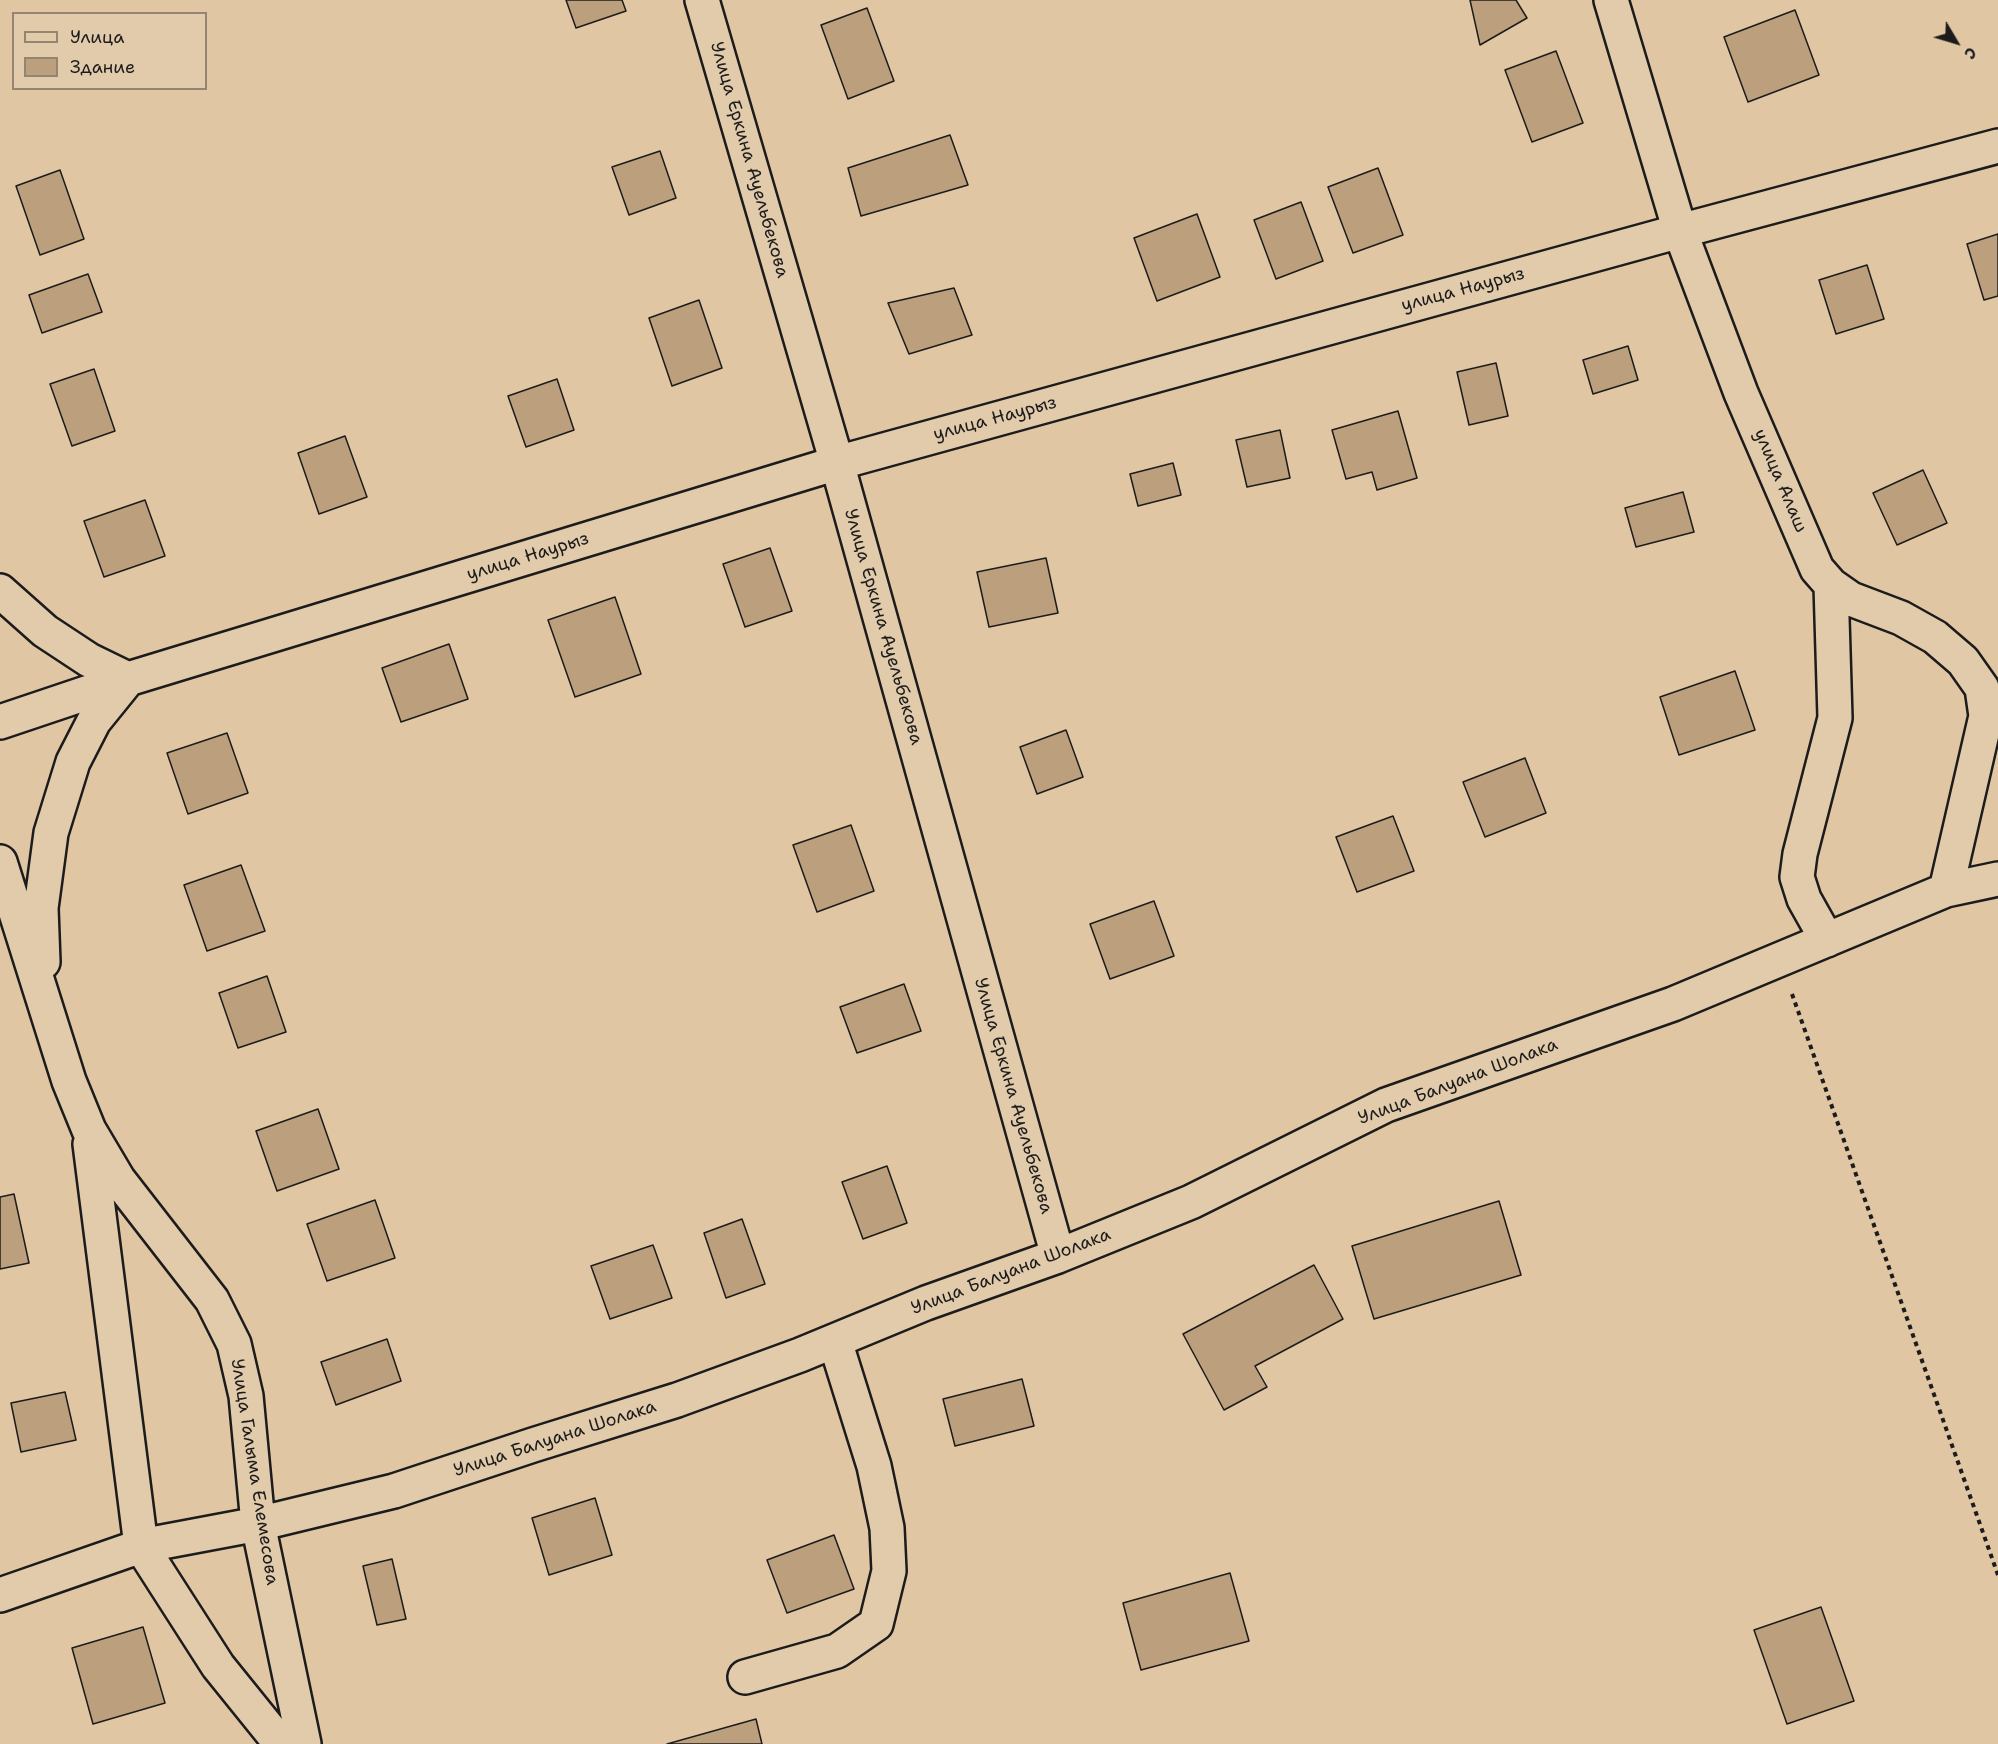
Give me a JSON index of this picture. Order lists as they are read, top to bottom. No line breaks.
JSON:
{"streets":{"street":["Улица Еркина Ауельбекова","улица Наурыз","улица Алаш","Улица Балуана Шолака","Улица Галыма Елемесова"]},"crossings":[["Улица Еркина Ауельбекова","улица Наурыз"],["Улица Еркина Ауельбекова","Улица Балуана Шолака"],["улица Наурыз","улица Алаш"],["улица Алаш","Улица Балуана Шолака"],["Улица Балуана Шолака","Улица Галыма Елемесова"]],"legend":["Улица","Здание"],"north":"bottom right"}
